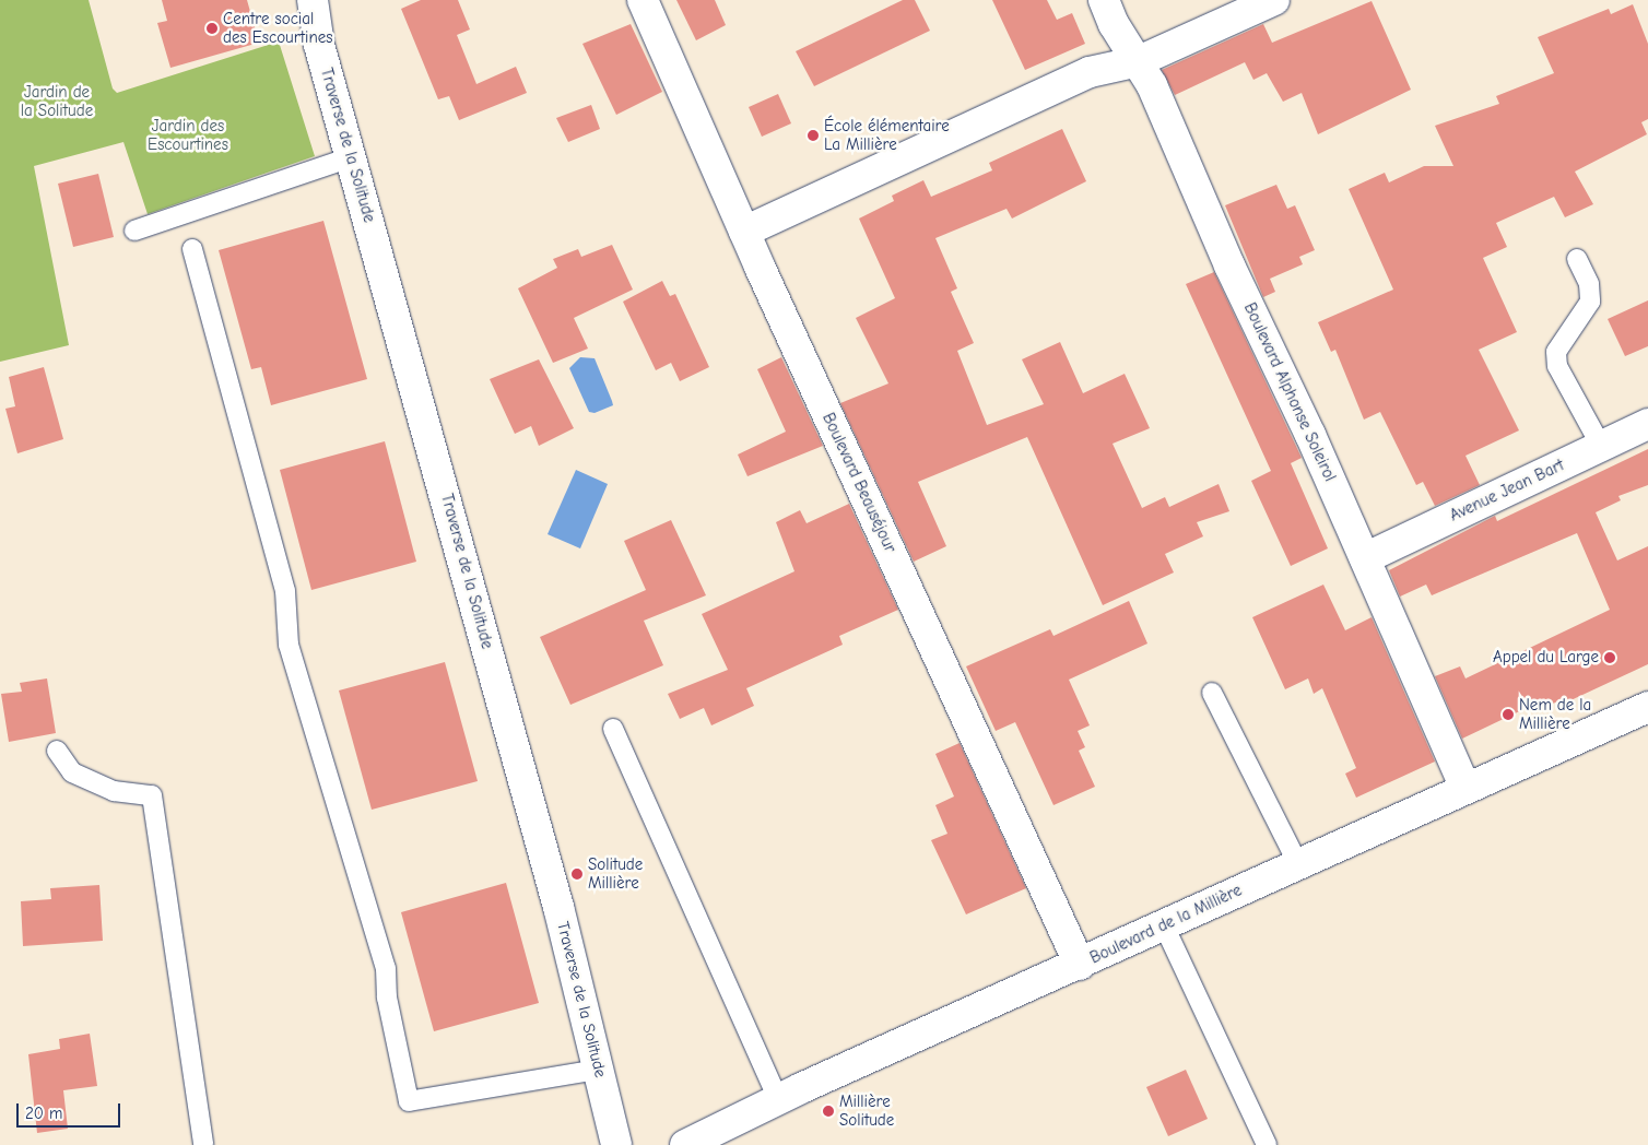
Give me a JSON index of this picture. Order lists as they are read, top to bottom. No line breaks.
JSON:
{"streets":{"street":["Traverse de la Solitude","Boulevard Alphonse Soleirol","Boulevard Beauséjour","Avenue Jean Bart","Boulevard de la Millière"]},"crossings":[["Boulevard Alphonse Soleirol","Avenue Jean Bart"],["Boulevard Alphonse Soleirol","Boulevard de la Millière"],["Boulevard Beauséjour","Boulevard de la Millière"]],"parks":["Jardin de la Solitude","Jardin des Escourtines"],"places":["Centre social des Escourtines","École élémentaire La Millière","Appel du Large","Nem de la Millière","Solitude Millière","Millière Solitude"],"scale_bar":"20 m"}
